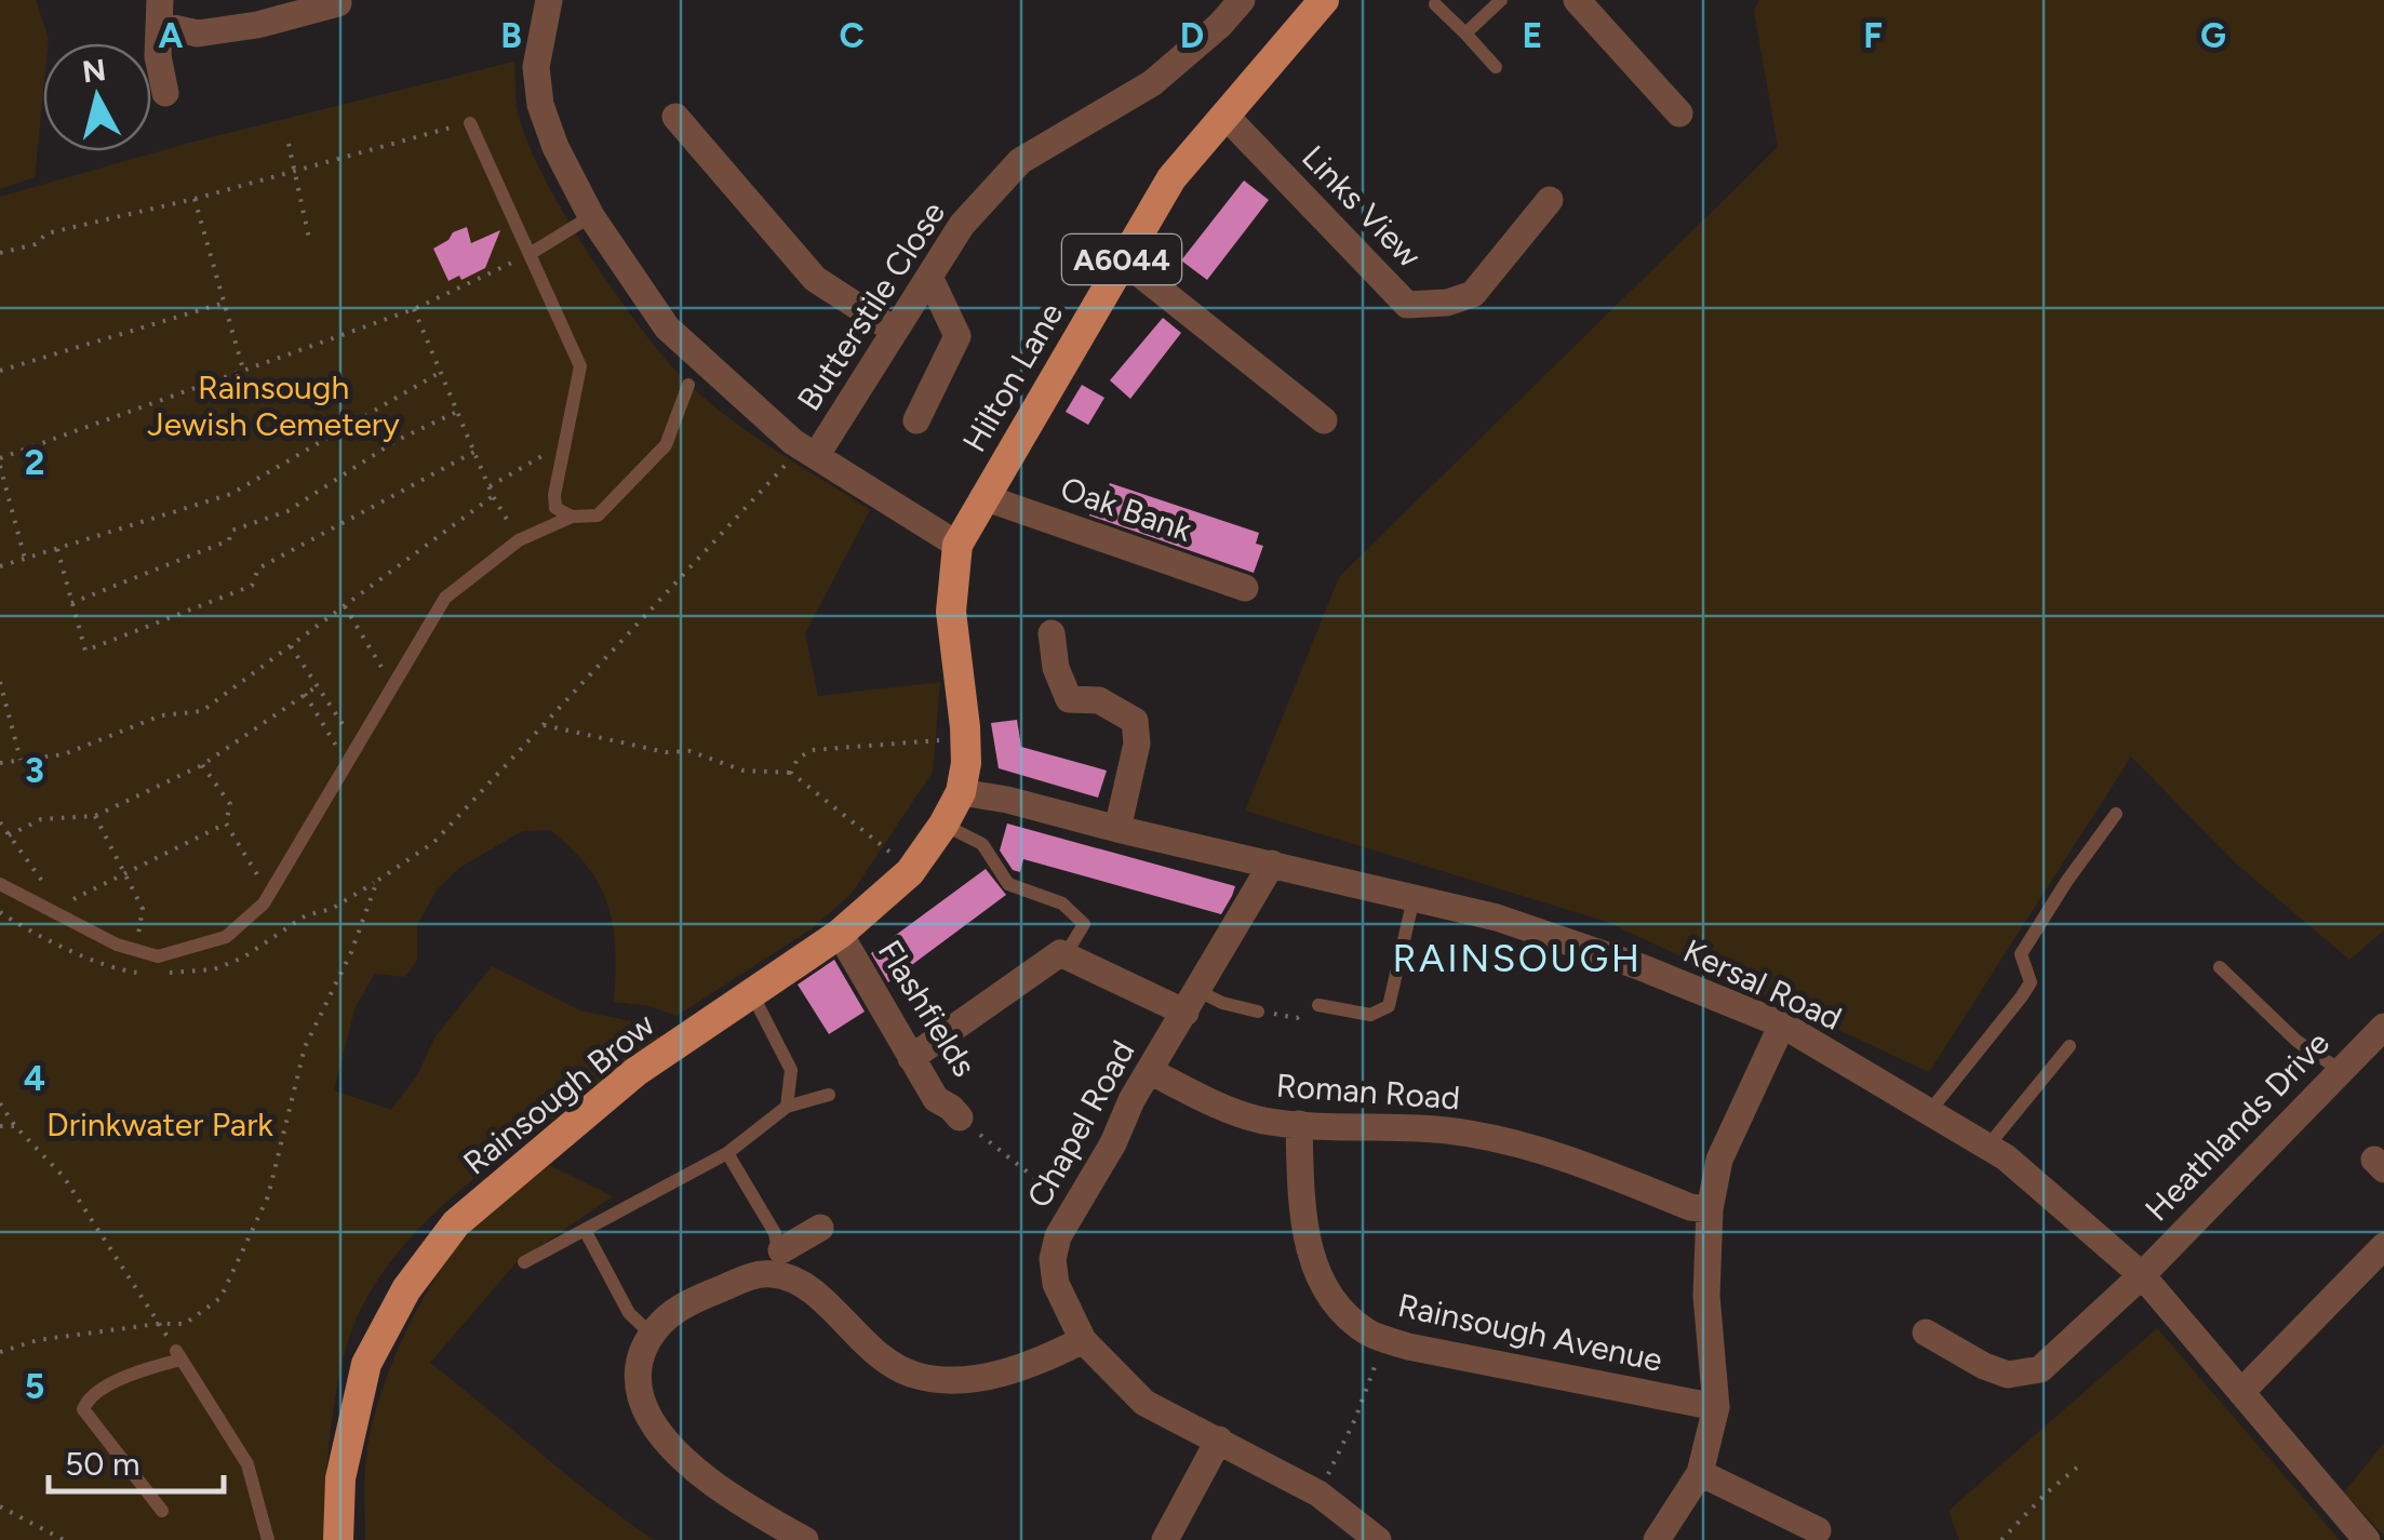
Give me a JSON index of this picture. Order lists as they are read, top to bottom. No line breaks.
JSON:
{"streets":{"main road":["A6044","Hilton Lane","Rainsough Brow"],"street":["Links View","Butterstile Close","Oak Bank","Kersal Road","Flashfields","Roman Road","Chapel Road","Heathlands Drive","Rainsough Avenue"]},"crossings":[["Links View","Hilton Lane"],["Hilton Lane","Oak Bank"],["Hilton Lane","Kersal Road"],["Hilton Lane","Rainsough Brow"],["Kersal Road","Rainsough Brow"],["Kersal Road","Chapel Road"],["Kersal Road","Heathlands Drive"],["Flashfields","Rainsough Brow"],["Roman Road","Chapel Road"],["Roman Road","Rainsough Avenue"]],"districts":["RAINSOUGH"],"parks":["Rainsough Jewish Cemetery","Drinkwater Park"],"scale_bar":"50 m","north":"top","grid":{"columns":["A","B","C","D","E","F","G"],"rows":["2","3","4","5"]}}
